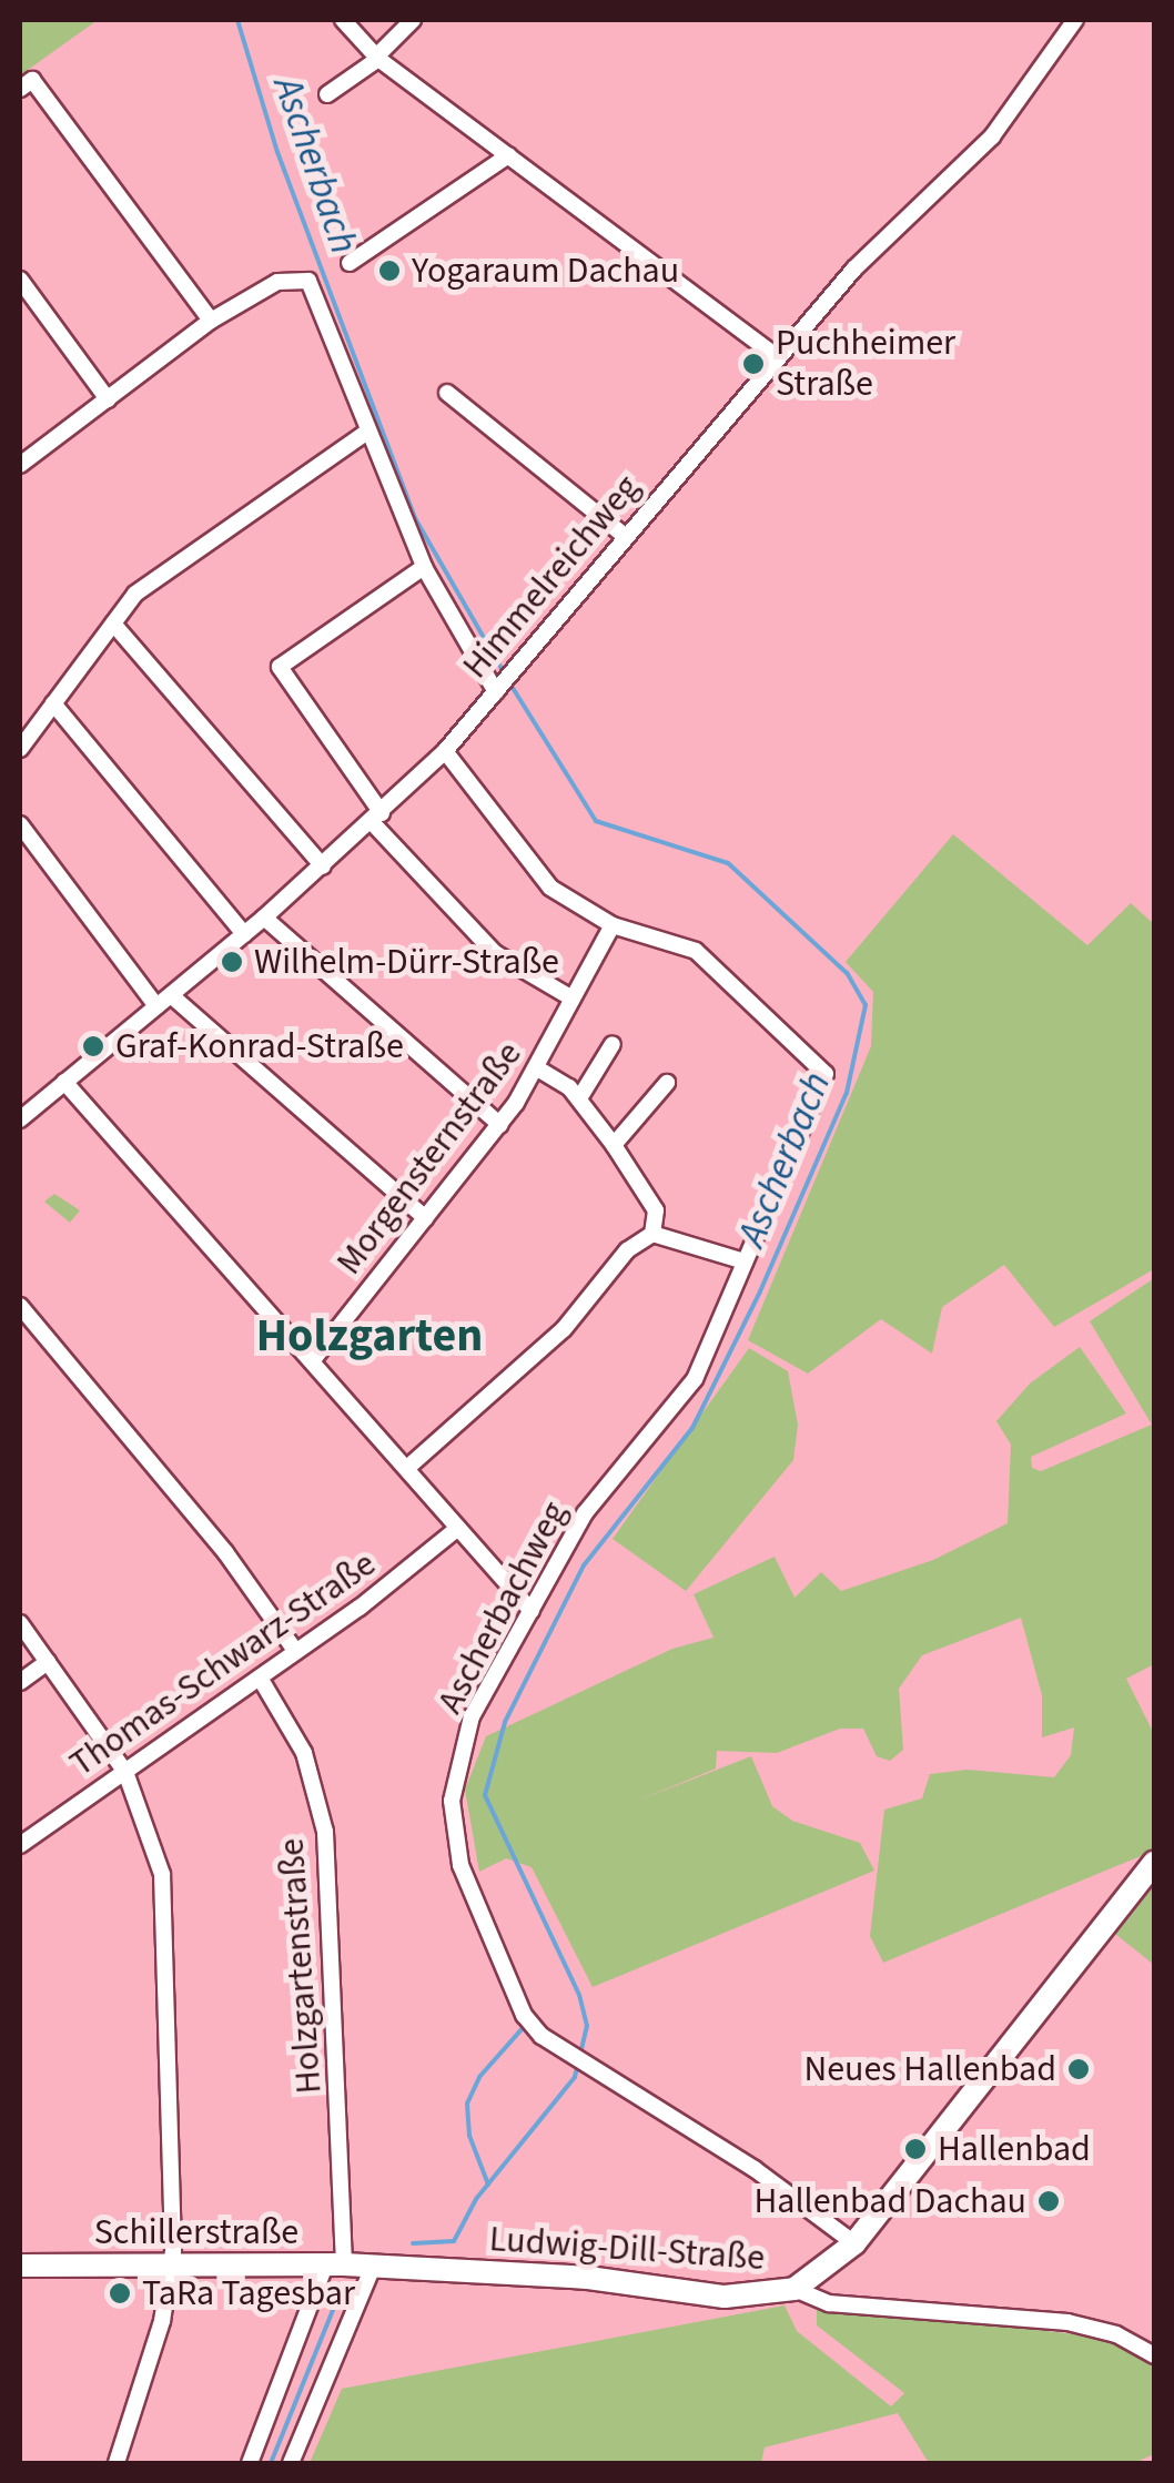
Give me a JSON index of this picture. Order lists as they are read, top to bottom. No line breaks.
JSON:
{"streets":{"street":["Himmelreichweg","Morgensternstraße","Ascherbachweg","Thomas-Schwarz-Straße","Holzgartenstraße","Schillerstraße","Ludwig-Dill-Straße"]},"crossings":[["Morgensternstraße","Ascherbachweg"],["Ascherbachweg","Ludwig-Dill-Straße"],["Thomas-Schwarz-Straße","Holzgartenstraße"],["Holzgartenstraße","Schillerstraße"],["Schillerstraße","Ludwig-Dill-Straße"]],"districts":["Holzgarten"],"water":["Ascherbach"],"places":["Yogaraum Dachau","Puchheimer Straße","Wilhelm-Dürr-Straße","Graf-Konrad-Straße","Neues Hallenbad","Hallenbad","Hallenbad Dachau","TaRa Tagesbar"]}
